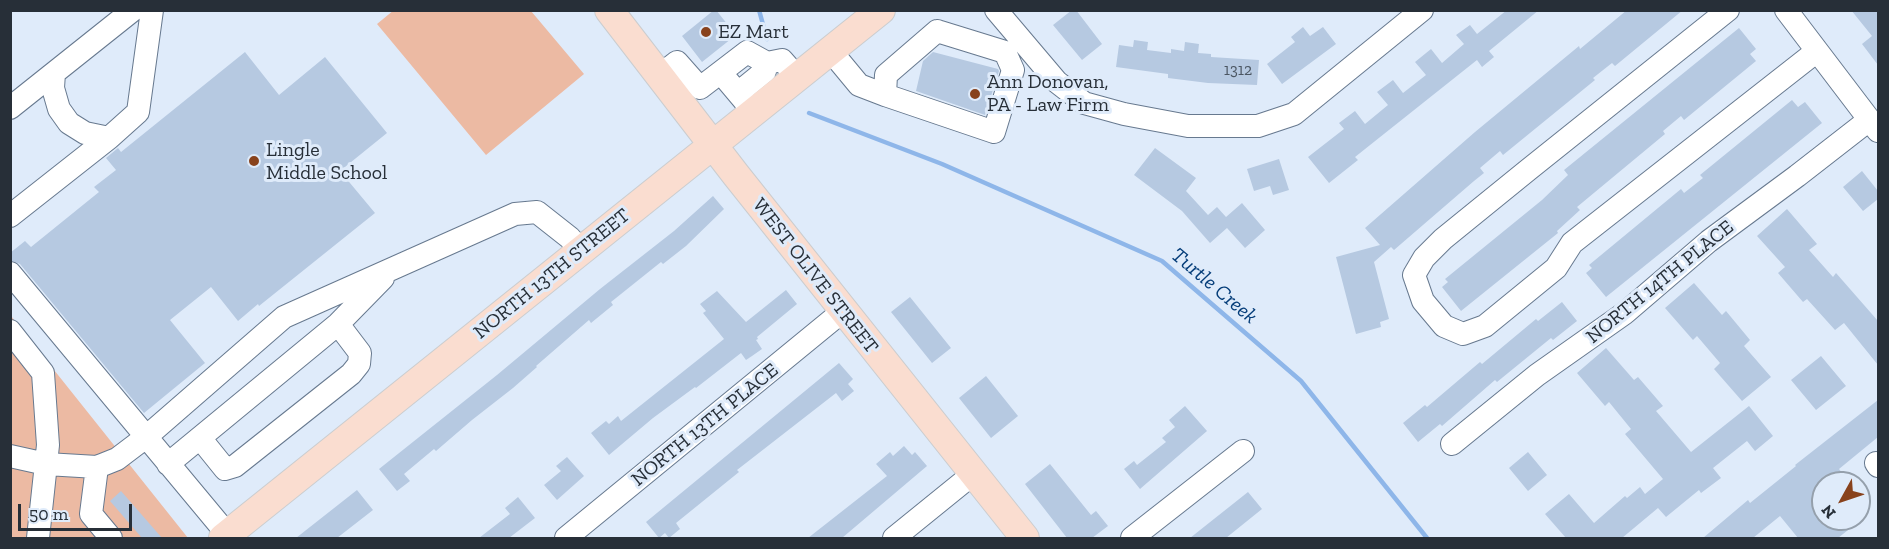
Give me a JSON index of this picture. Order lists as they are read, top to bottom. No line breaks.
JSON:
{"streets":{"main road":["NORTH 13TH STREET","WEST OLIVE STREET"],"street":["NORTH 14TH PLACE","NORTH 13TH PLACE"]},"crossings":[["NORTH 13TH STREET","WEST OLIVE STREET"],["WEST OLIVE STREET","NORTH 13TH PLACE"]],"water":["Turtle Creek"],"places":["EZ Mart","Ann Donovan, PA - Law Firm","Lingle Middle School"],"house_numbers":["1312"],"scale_bar":"50 m","north":"bottom left"}
